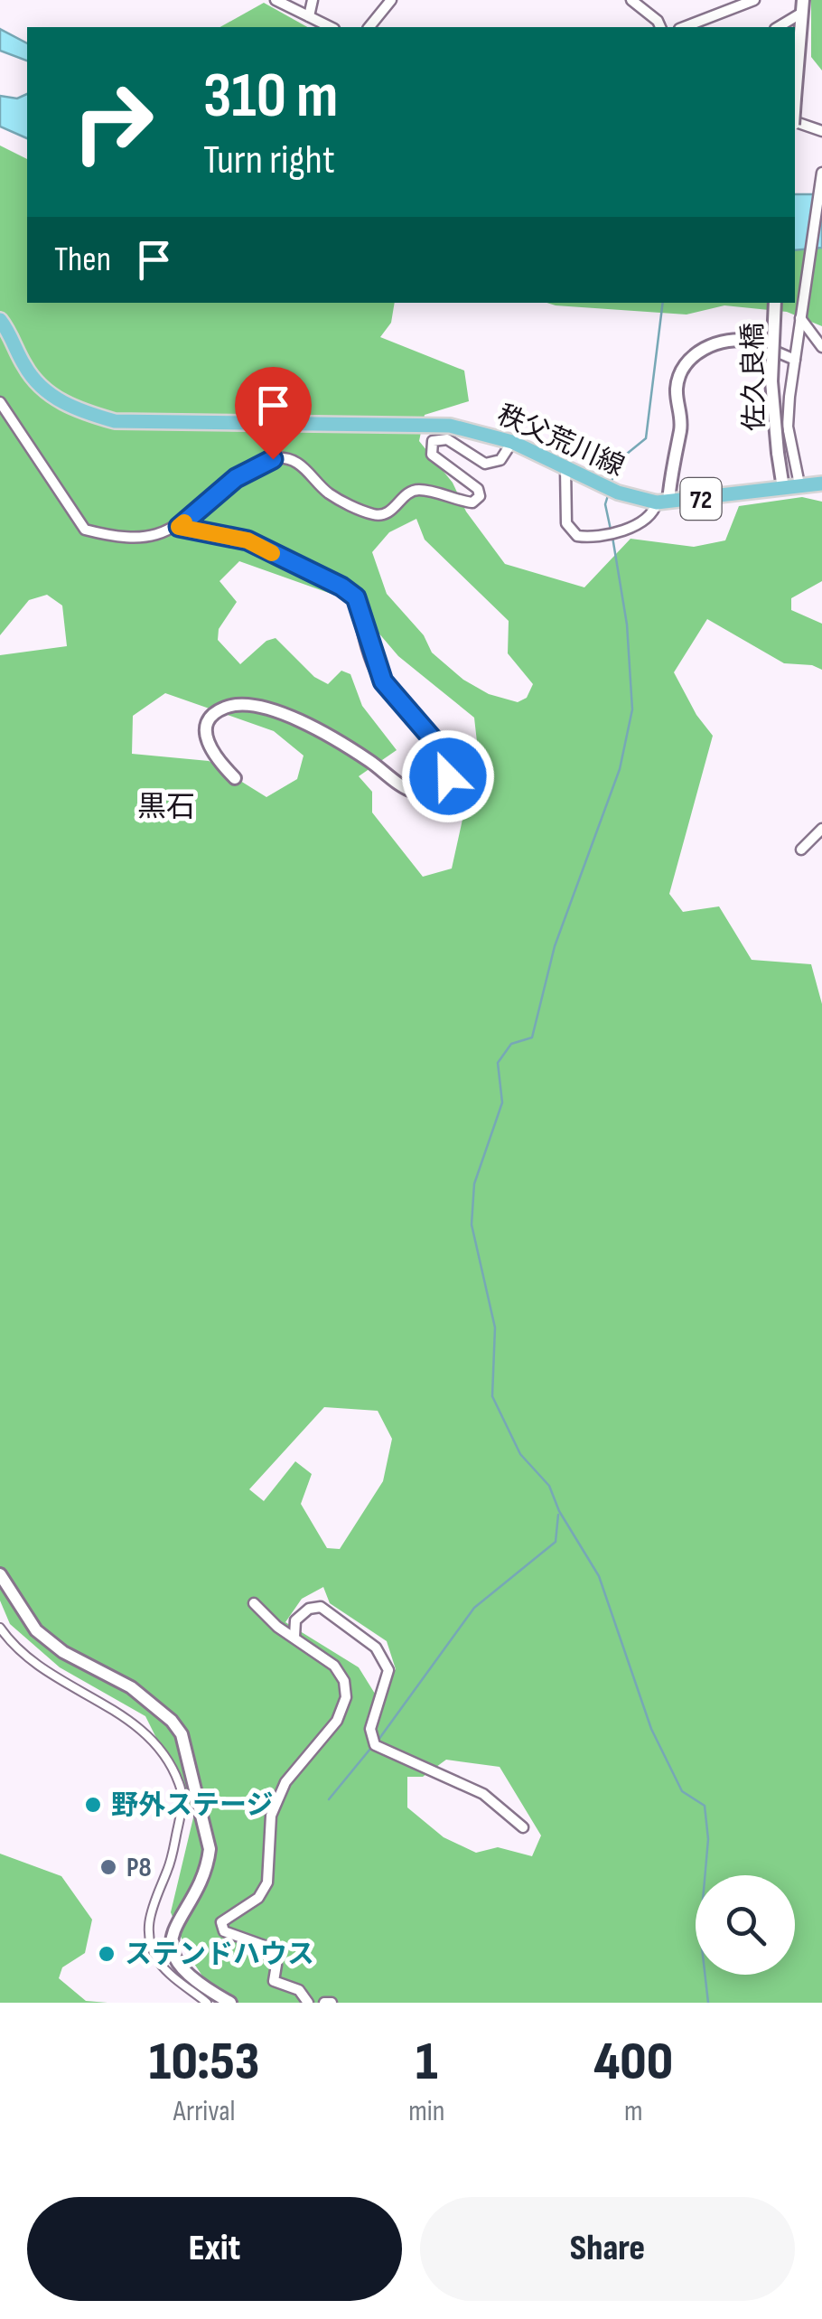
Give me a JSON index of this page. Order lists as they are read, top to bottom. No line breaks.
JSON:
{"streets":{"main road":["秩父荒川線","72"],"street":["佐久良橋"]},"crossings":[["佐久良橋","秩父荒川線"]],"districts":["黒石"],"places":["野外ステージ","P8","ステンドハウス"],"page":{"turn":["310 m","Turn right"],"then":"Then","eta":["10:53","Arrival","1","min","400","m"],"buttons":["Exit","Share"]}}
